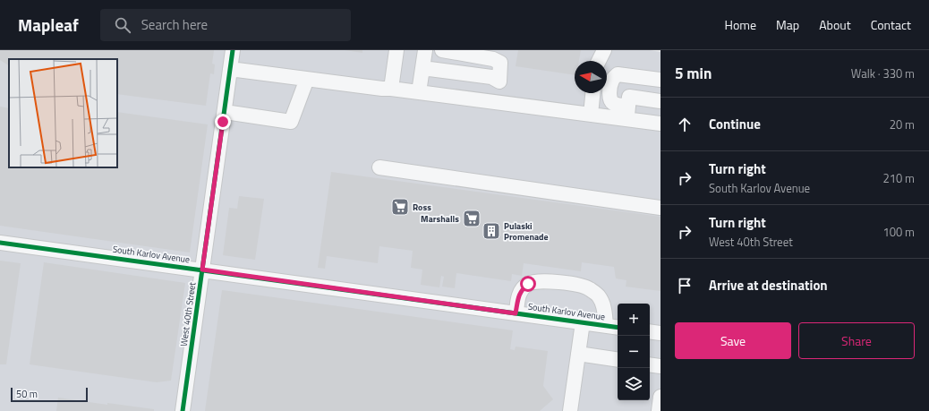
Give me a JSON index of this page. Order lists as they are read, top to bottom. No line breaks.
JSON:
{"streets":{"street":["South Karlov Avenue","West 40th Street"]},"crossings":[["South Karlov Avenue","West 40th Street"]],"places":{"supermarket":["Ross","Marshalls"],"building":["Pulaski Promenade"]},"scale_bar":"50 m","north":"left","page":{"header":"Mapleaf","search":"Search here","nav":["Home","Map","About","Contact"],"heading":["5 min","Walk · 330 m"],"list":[["Continue","20 m"],["Turn right","South Karlov Avenue","210 m"],["Turn right","West 40th Street","100 m"],"Arrive at destination"],"map_buttons":["+","−"],"buttons":["Save","Share"],"scale":"50 m"}}
